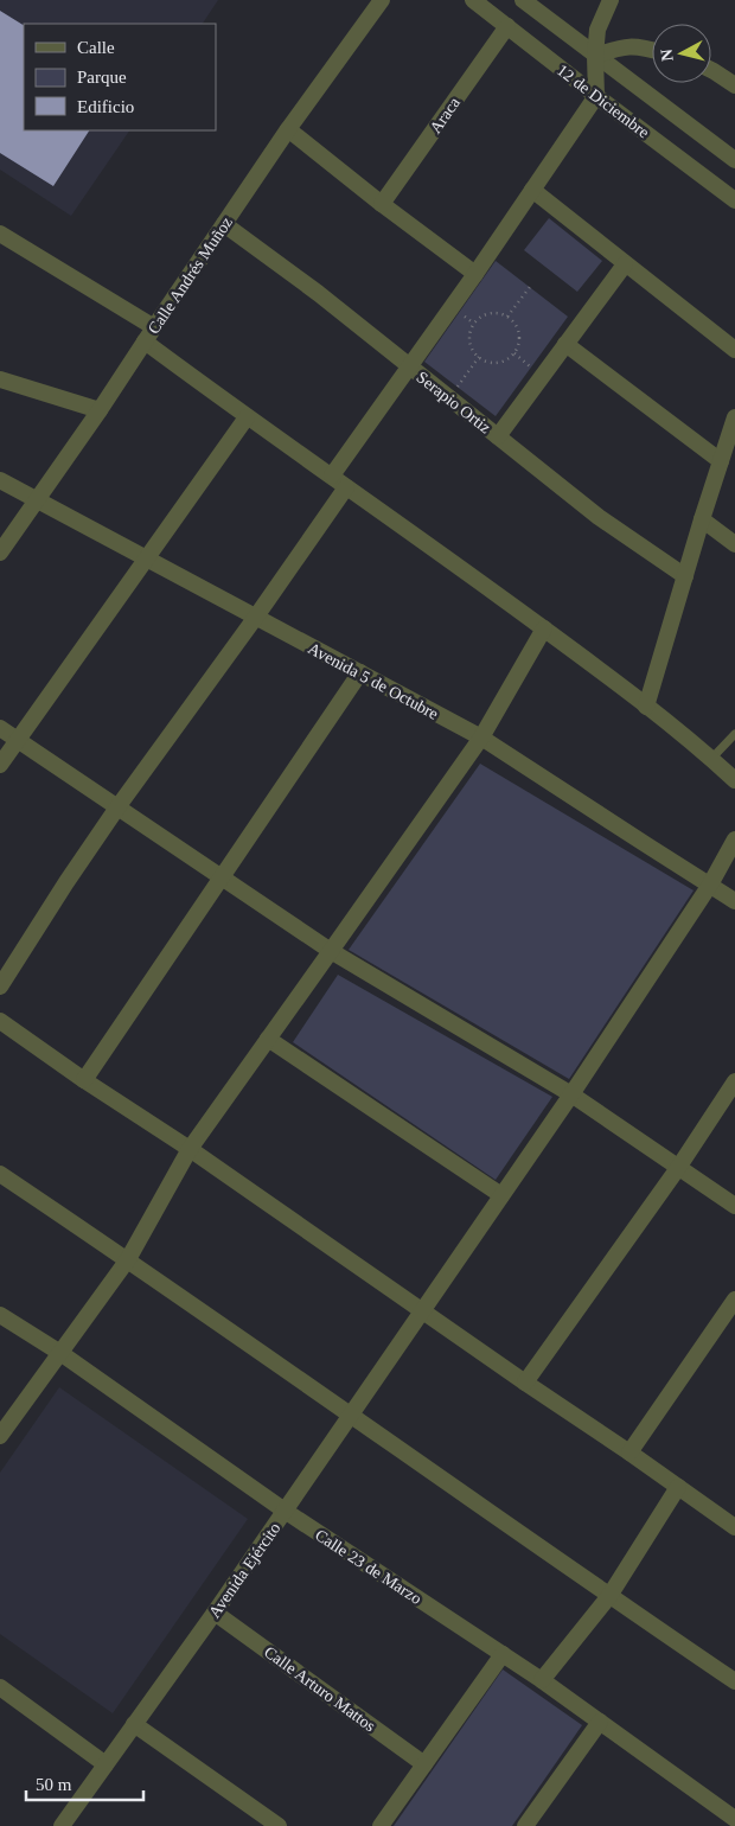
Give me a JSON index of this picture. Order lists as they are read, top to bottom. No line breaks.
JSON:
{"streets":{"street":["12 de Diciembre","Araca","Calle Andrés Muñoz","Serapio Ortiz","Avenida 5 de Octubre","Calle 23 de Marzo","Avenida Ejército","Calle Arturo Mattos"]},"crossings":[["12 de Diciembre","Araca"],["Calle Andrés Muñoz","Serapio Ortiz"],["Calle Andrés Muñoz","Avenida 5 de Octubre"],["Avenida 5 de Octubre","Avenida Ejército"],["Calle 23 de Marzo","Avenida Ejército"],["Avenida Ejército","Calle Arturo Mattos"]],"legend":["Calle","Parque","Edificio"],"scale_bar":"50 m","north":"left"}
